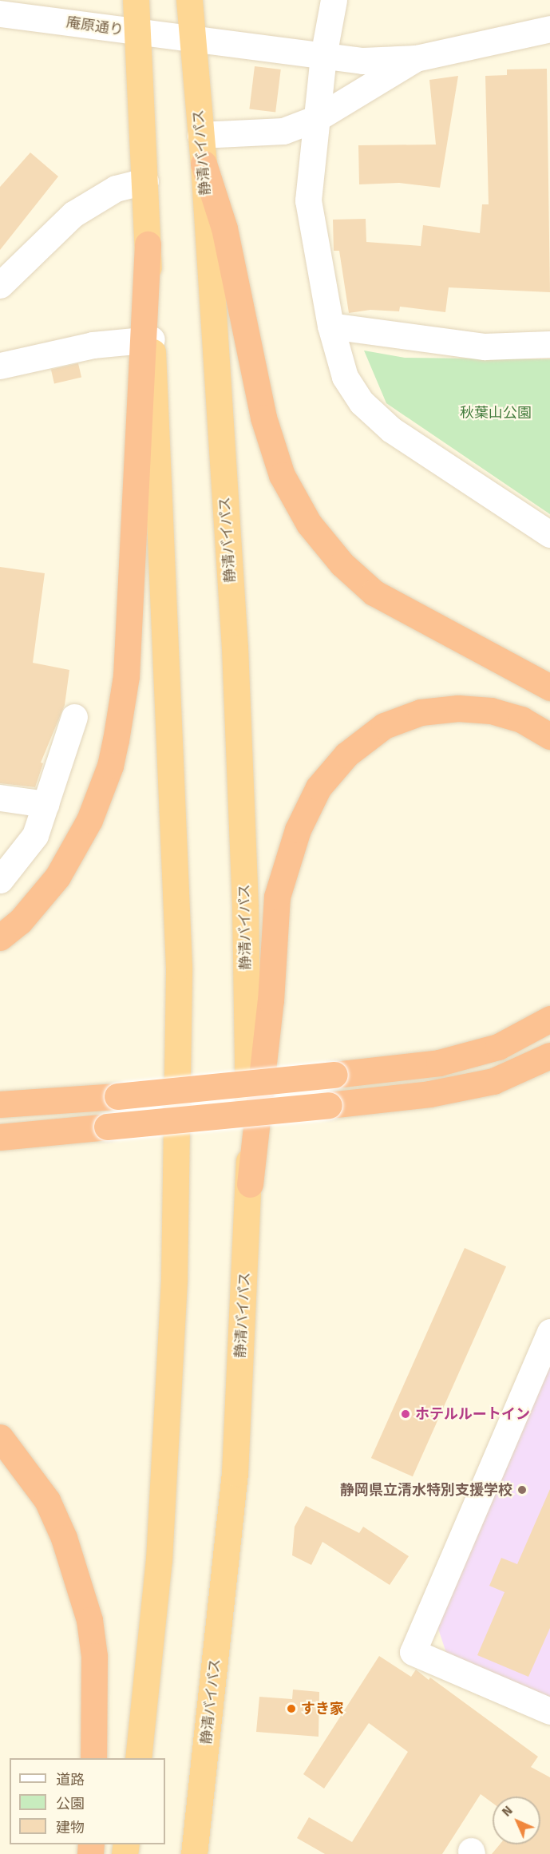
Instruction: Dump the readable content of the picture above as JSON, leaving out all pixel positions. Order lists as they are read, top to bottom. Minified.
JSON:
{"streets":{"highway":["静清バイパス"],"street":["庵原通り"]},"crossings":[["庵原通り","静清バイパス"]],"parks":["秋葉山公園"],"places":["ホテルルートイン","静岡県立清水特別支援学校","すき家"],"legend":["道路","公園","建物"],"north":"top left"}
